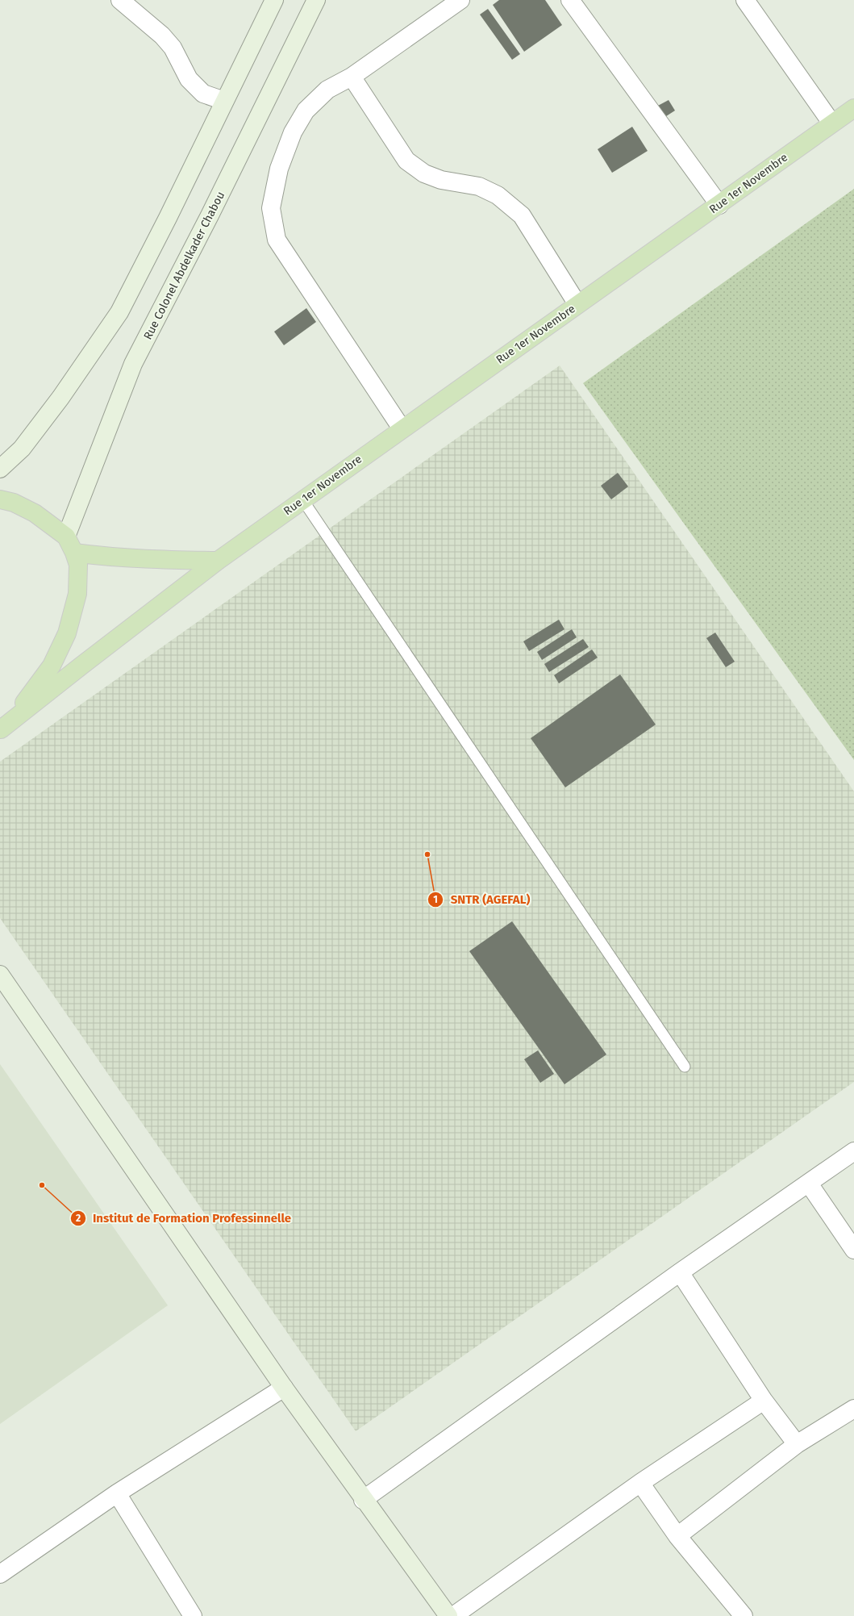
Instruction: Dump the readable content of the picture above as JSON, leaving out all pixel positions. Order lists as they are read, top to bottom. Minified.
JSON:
{"streets":{"main road":["Rue 1er Novembre","Rue Colonel Abdelkader Chabou"]},"places":["SNTR (AGEFAL)","Institut de Formation Professinnelle"]}
